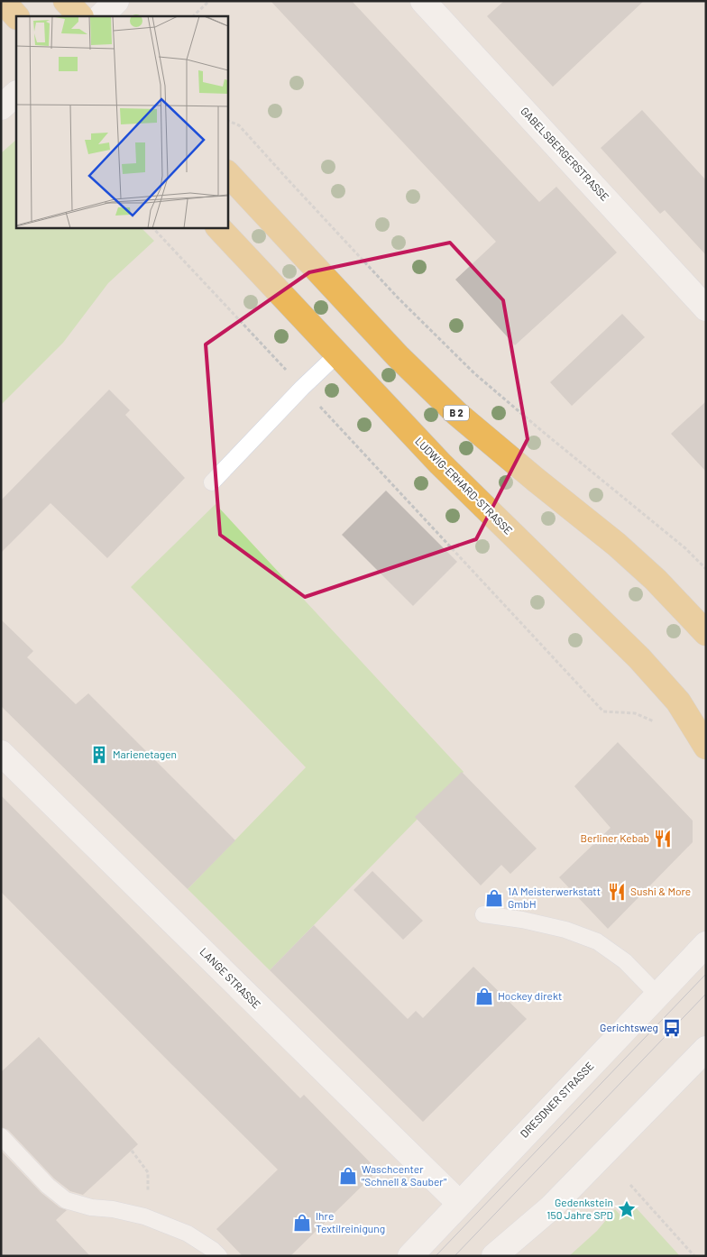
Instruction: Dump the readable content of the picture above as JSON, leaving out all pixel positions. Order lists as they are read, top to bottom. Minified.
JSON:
{"streets":{"main road":["B 2","LUDWIG-ERHARD-STRASSE"],"street":["GABELSBERGERSTRASSE","LANGE STRASSE","DRESDNER STRASSE"]},"crossings":[["LANGE STRASSE","DRESDNER STRASSE"]],"places":{"building":["Marienetagen"],"restaurant":["Berliner Kebab","Sushi & More"],"shop":["1A Meisterwerkstatt GmbH","Hockey direkt","Waschcenter \"Schnell & Sauber\"","Ihre Textilreinigung"],"bus stop":["Gerichtsweg"],"place":["Gedenkstein 150 Jahre SPD"]}}
